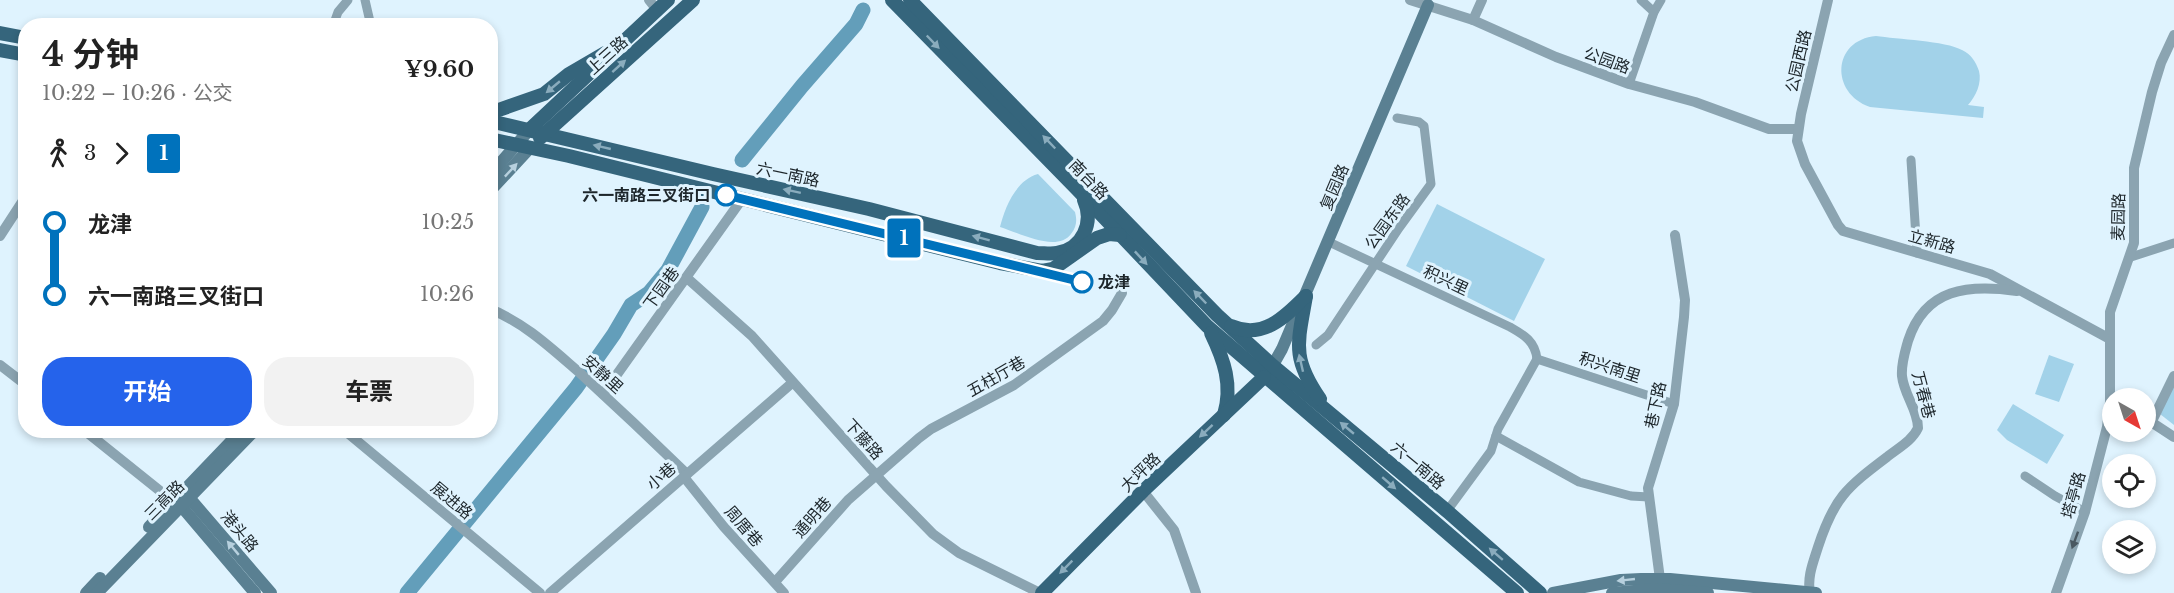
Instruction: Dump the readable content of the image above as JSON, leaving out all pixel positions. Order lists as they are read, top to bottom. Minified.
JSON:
{"streets":{"main road":["上三路","六一南路","南台路","复园路","大坪路","三高路","港头路"],"street":["公园路","公园西路","麦园路","公园东路","立新路","积兴里","下园巷","积兴南里","安静里","五柱厅巷","万春巷","巷下路","下藤路","小巷","塔亭路","展进路","通明巷","周厝巷"]},"crossings":[["上三路","六一南路"],["公园路","公园西路"],["公园路","复园路"],["公园路","立新路"],["公园西路","立新路"],["六一南路","南台路"],["六一南路","复园路"],["六一南路","下园巷"],["六一南路","大坪路"],["南台路","复园路"],["南台路","大坪路"],["复园路","积兴里"],["复园路","大坪路"],["麦园路","立新路"],["公园东路","积兴里"],["立新路","万春巷"],["积兴里","积兴南里"],["下园巷","安静里"],["下园巷","下藤路"],["积兴南里","巷下路"],["安静里","小巷"],["安静里","周厝巷"],["五柱厅巷","下藤路"],["五柱厅巷","通明巷"],["下藤路","大坪路"],["下藤路","小巷"],["下藤路","通明巷"],["小巷","周厝巷"],["三高路","港头路"],["通明巷","周厝巷"]],"one_way":["大坪路","塔亭路"],"places":["六一南路三叉街口","龙津"],"lines":["bus line 1"],"north":"bottom right","page":{"on_map":"1","heading":["4 分钟","10:22 – 10:26 · 公交","¥9.60"],"legs":["3","1"],"list":[{"name":"龙津","value":"10:25"},{"name":"六一南路三叉街口","value":"10:26"}],"buttons":["开始","车票"]}}
